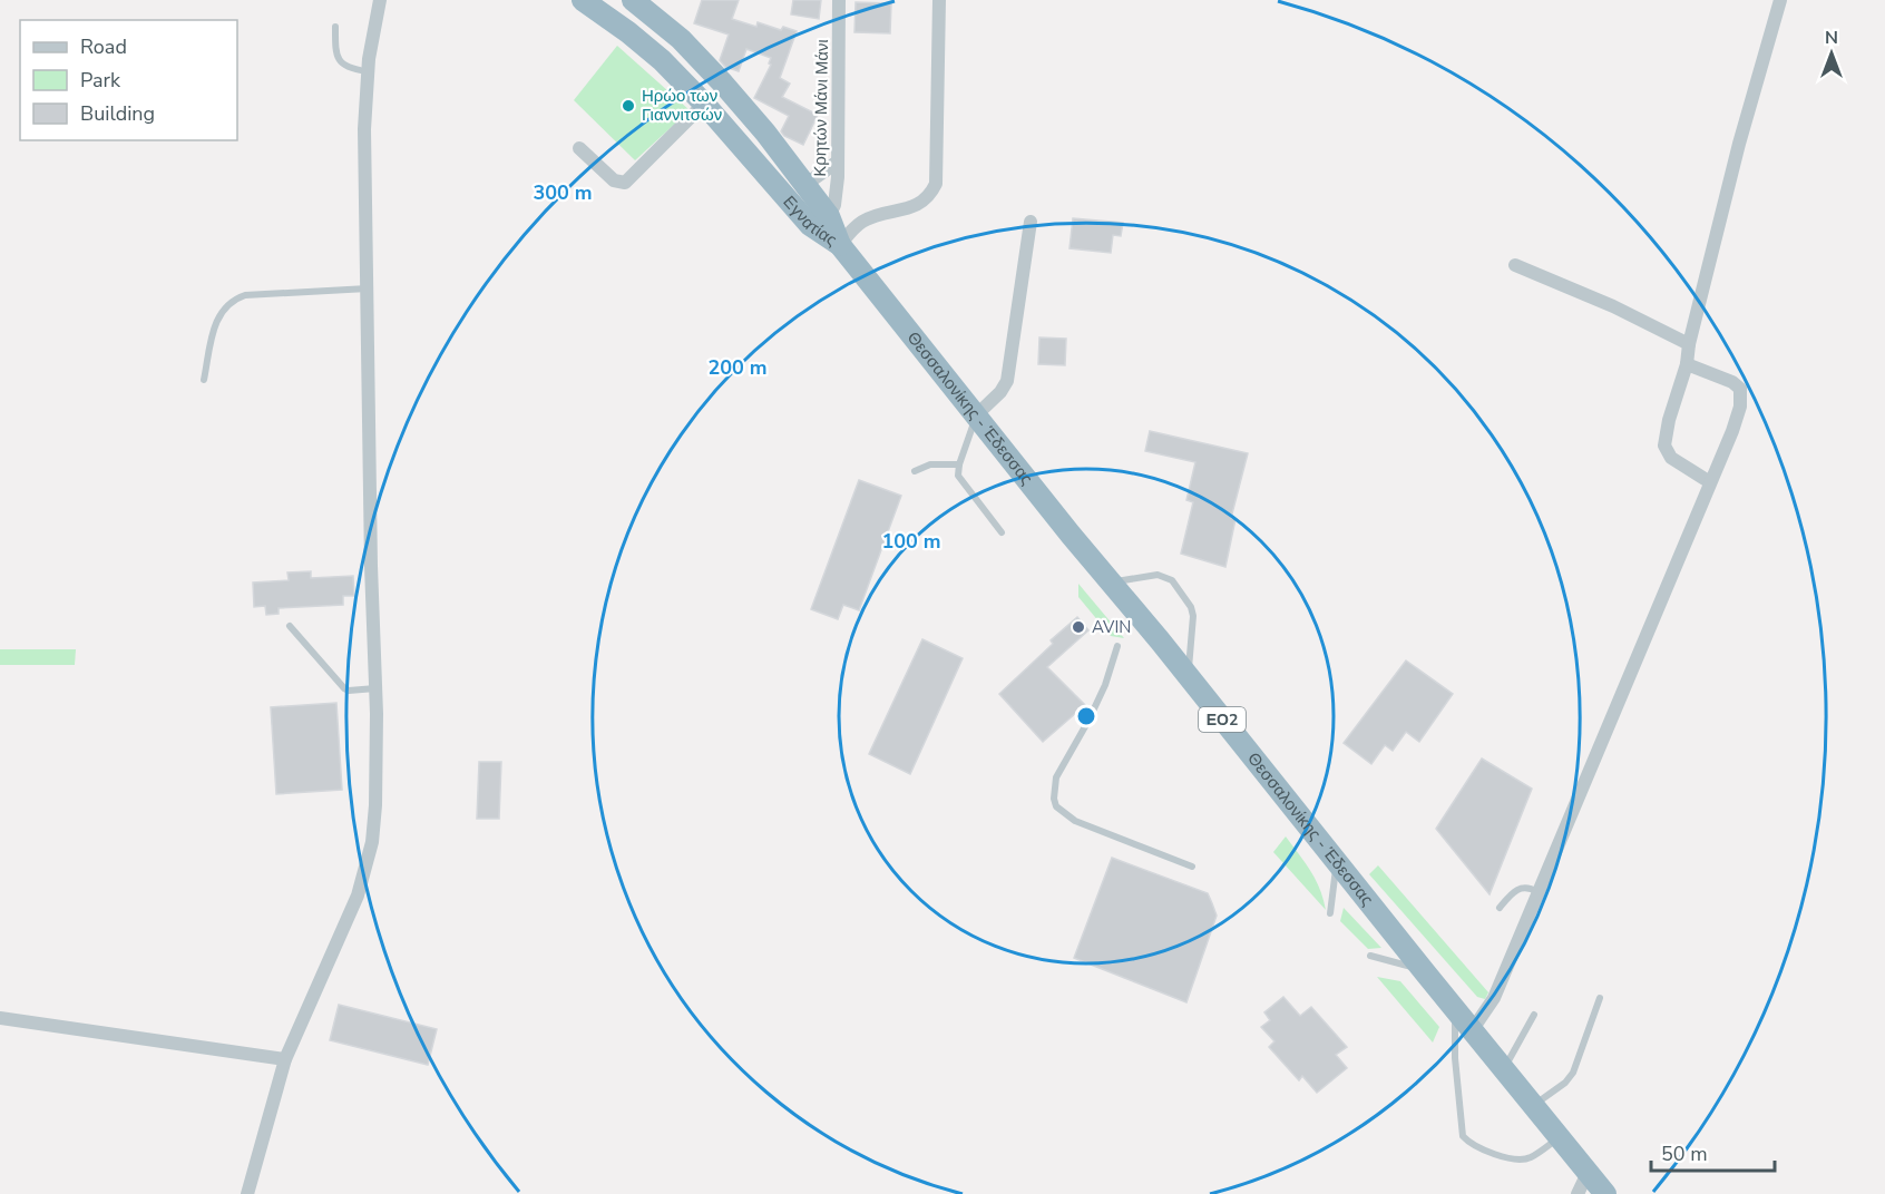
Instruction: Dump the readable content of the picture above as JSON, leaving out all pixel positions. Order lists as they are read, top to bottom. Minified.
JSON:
{"streets":{"highway":["Εγνατίας","Θεσσαλονίκης - Έδεσσας","ΕΟ2"],"street":["Κρητών Μάνι Μάνι"]},"crossings":[["Κρητών Μάνι Μάνι","Εγνατίας"],["Εγνατίας","Θεσσαλονίκης - Έδεσσας"]],"places":["Ηρώο των Γιαννιτσών","AVIN"],"legend":["Road","Park","Building"],"scale_bar":"50 m","north":"top","rings":["300 m","200 m","100 m"]}
